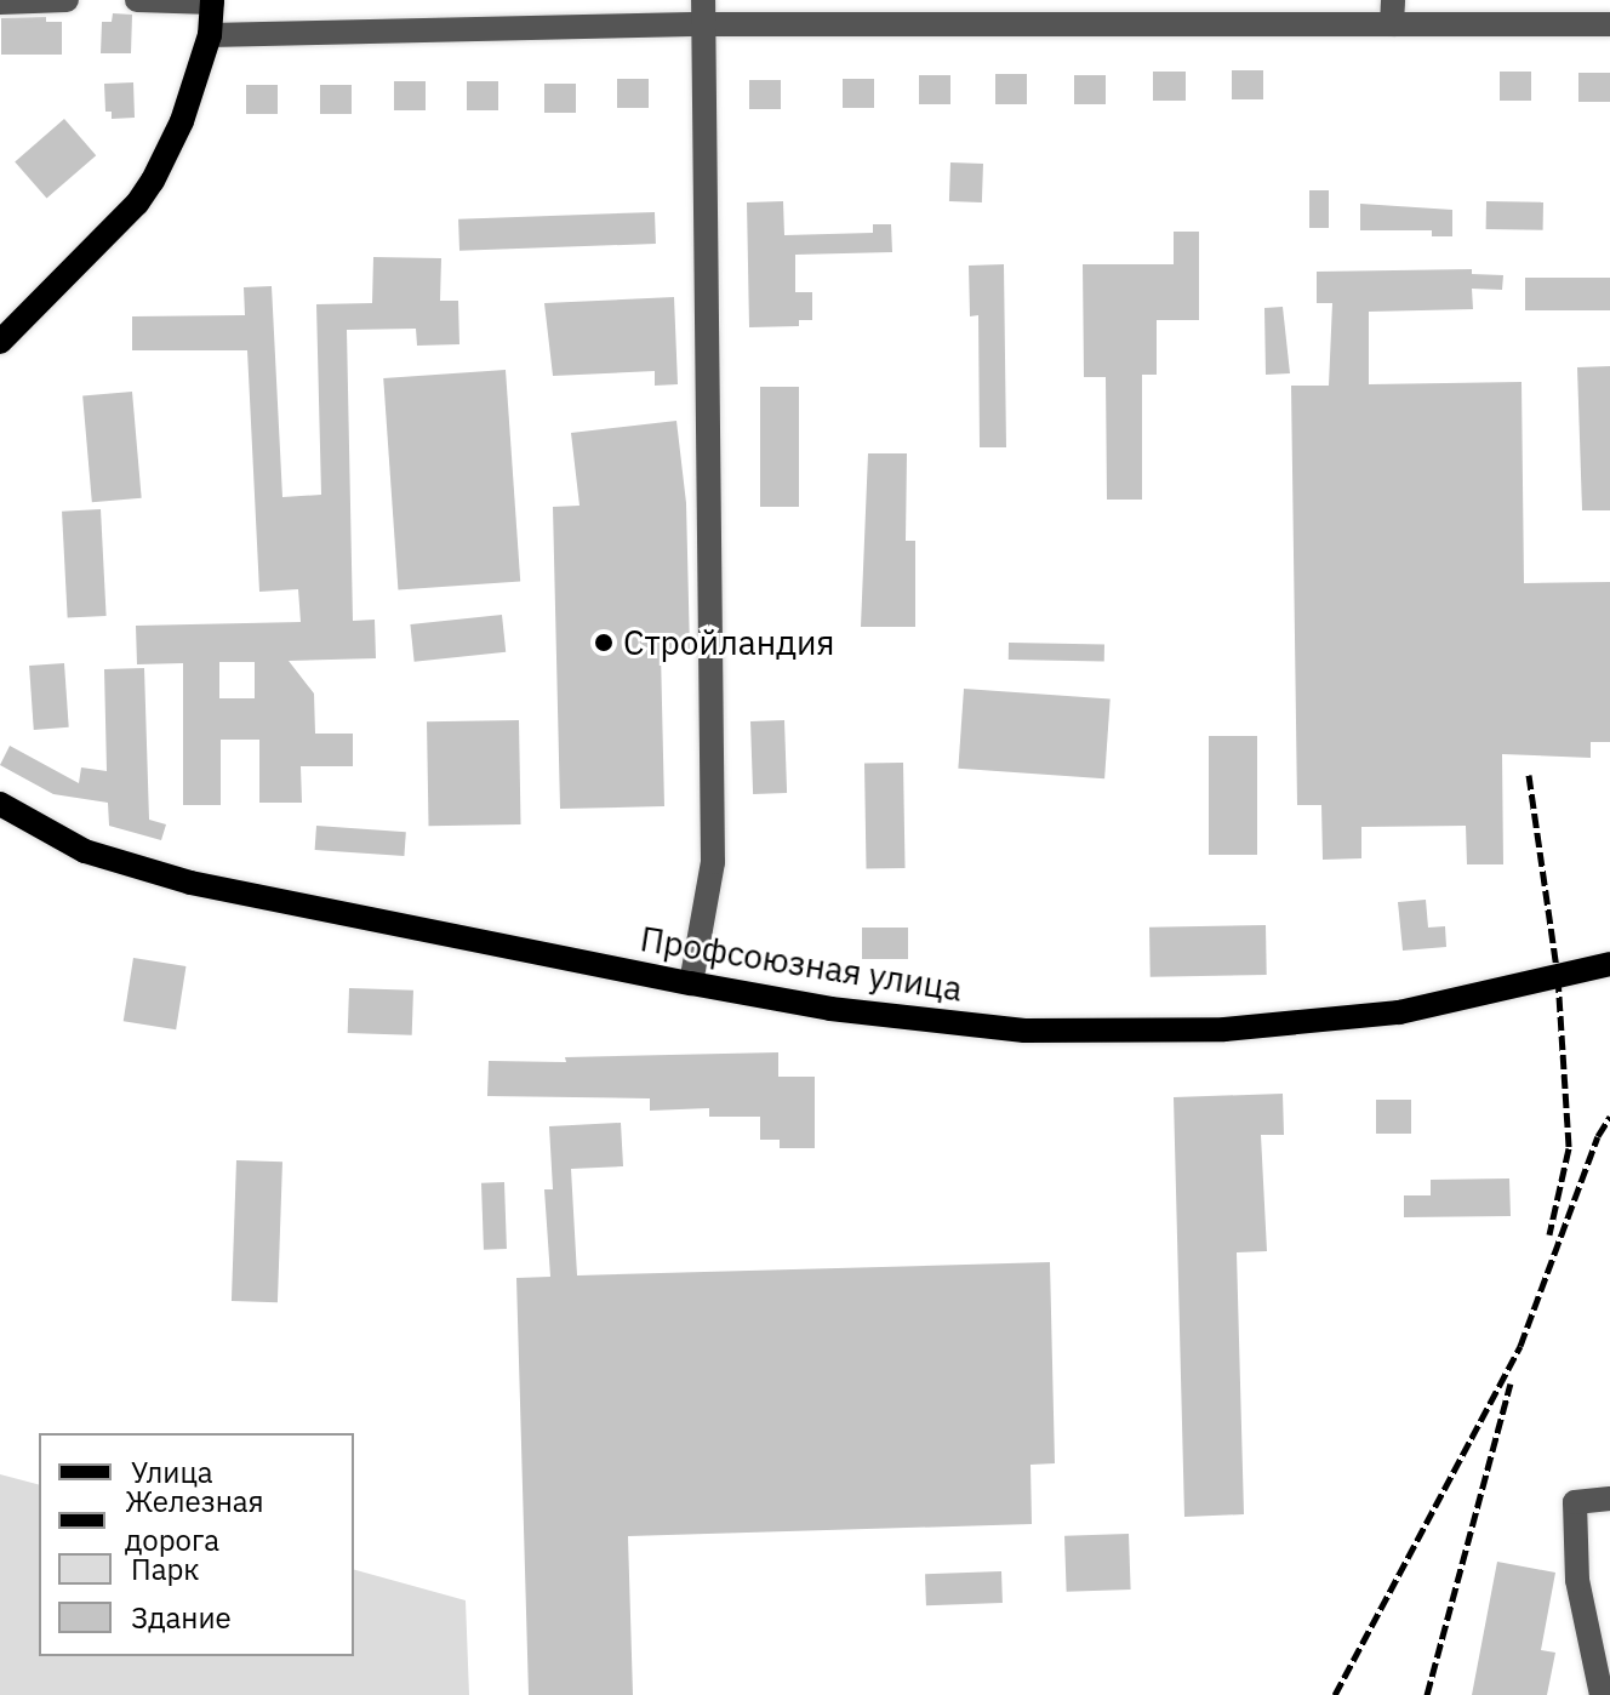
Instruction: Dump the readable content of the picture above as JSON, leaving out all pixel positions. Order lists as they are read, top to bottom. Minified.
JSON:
{"streets":{"main road":["Профсоюзная улица"]},"places":["Стройландия"],"legend":["Улица","Железная дорога","Парк","Здание"]}
